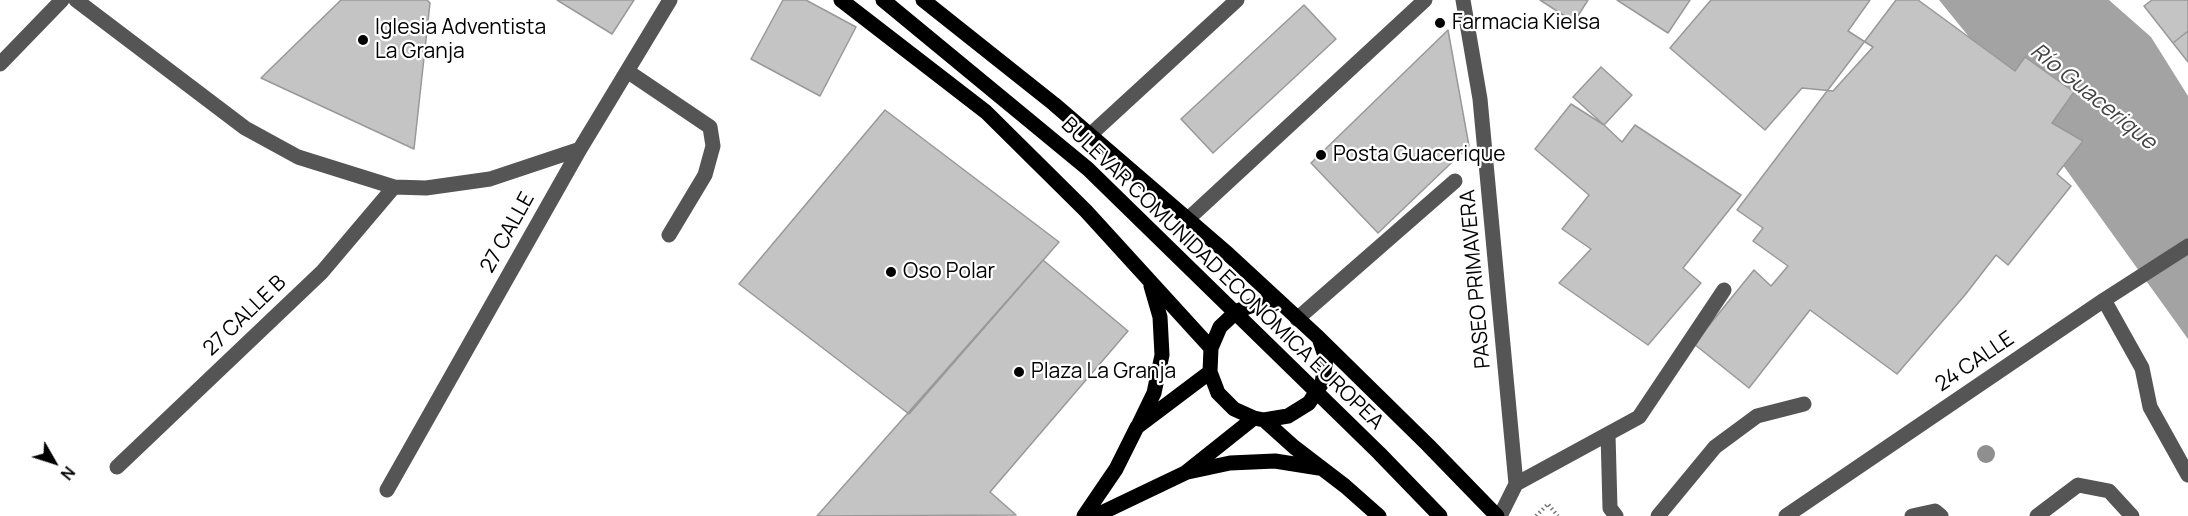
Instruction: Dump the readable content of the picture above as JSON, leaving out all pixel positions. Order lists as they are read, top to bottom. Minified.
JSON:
{"streets":{"main road":["BULEVAR COMUNIDAD ECONÓMICA EUROPEA"],"street":["27 CALLE","PASEO PRIMAVERA","27 CALLE B","24 CALLE"]},"water":["Río Guacerique"],"places":["Farmacia Kielsa","Iglesia Adventista La Granja","Posta Guacerique","Oso Polar","Plaza La Granja"],"north":"bottom right"}
